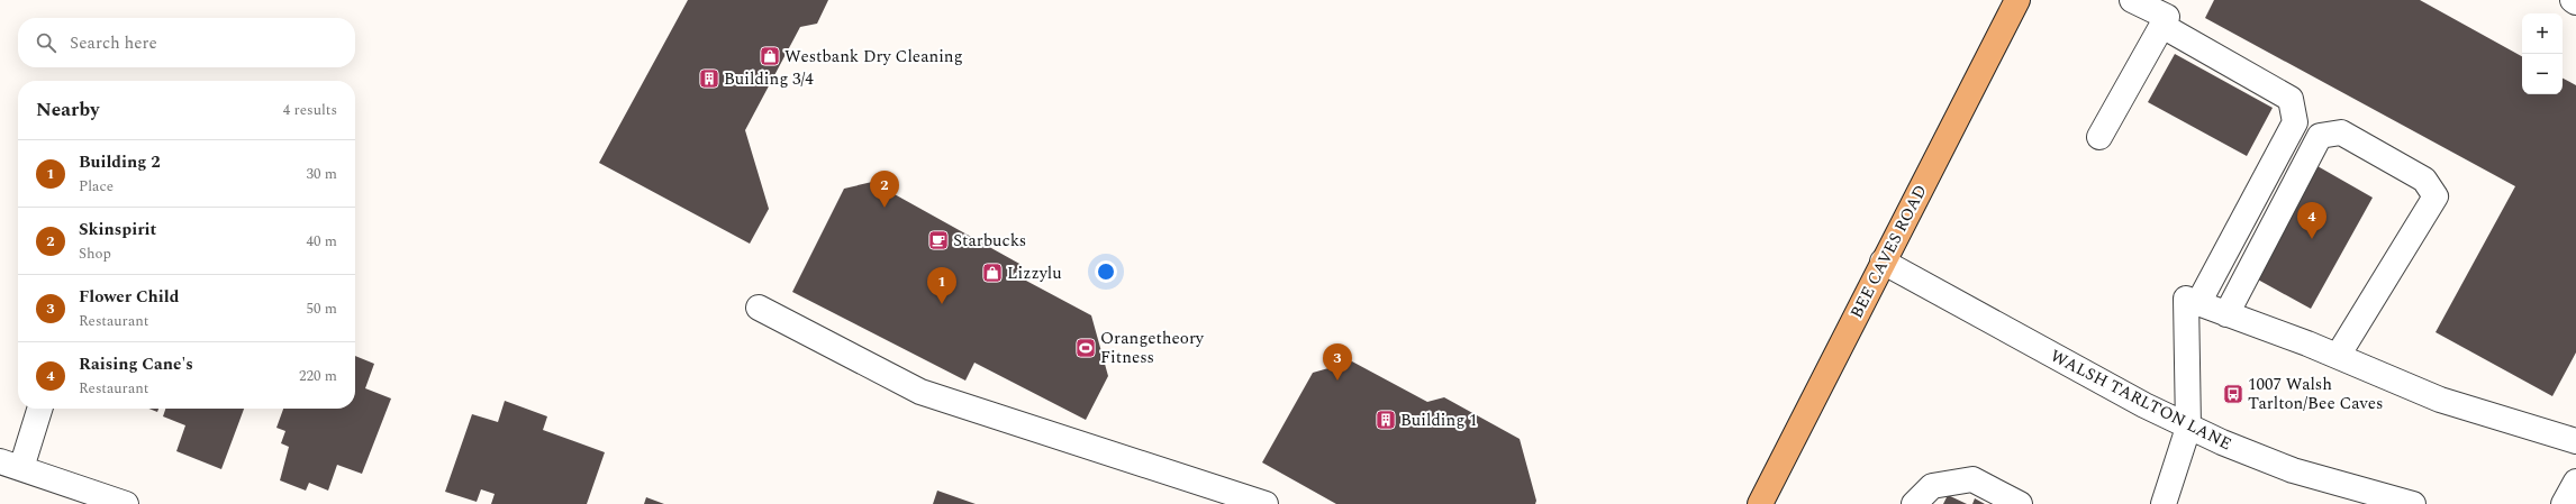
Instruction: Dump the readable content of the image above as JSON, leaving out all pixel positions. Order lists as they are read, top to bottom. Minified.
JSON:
{"streets":{"main road":["BEE CAVES ROAD"],"street":["WALSH TARLTON LANE"]},"crossings":[["BEE CAVES ROAD","WALSH TARLTON LANE"]],"places":{"shop":["Westbank Dry Cleaning","Lizzylu"],"building":["Building 3/4","Building 1"],"cafe":["Starbucks"],"sports":["Orangetheory Fitness"],"bus stop":["1007 Walsh Tarlton/Bee Caves"]},"page":{"map_buttons":["+","−"],"search":"Search here","heading":["Nearby","4 results"],"list":[{"mark":"1","name":"Building 2","note":"Place","value":"30 m"},{"mark":"2","name":"Skinspirit","note":"Shop","value":"40 m"},{"mark":"3","name":"Flower Child","note":"Restaurant","value":"50 m"},{"mark":"4","name":"Raising Cane's","note":"Restaurant","value":"220 m"}],"pins":["2","4","1","3"]}}
